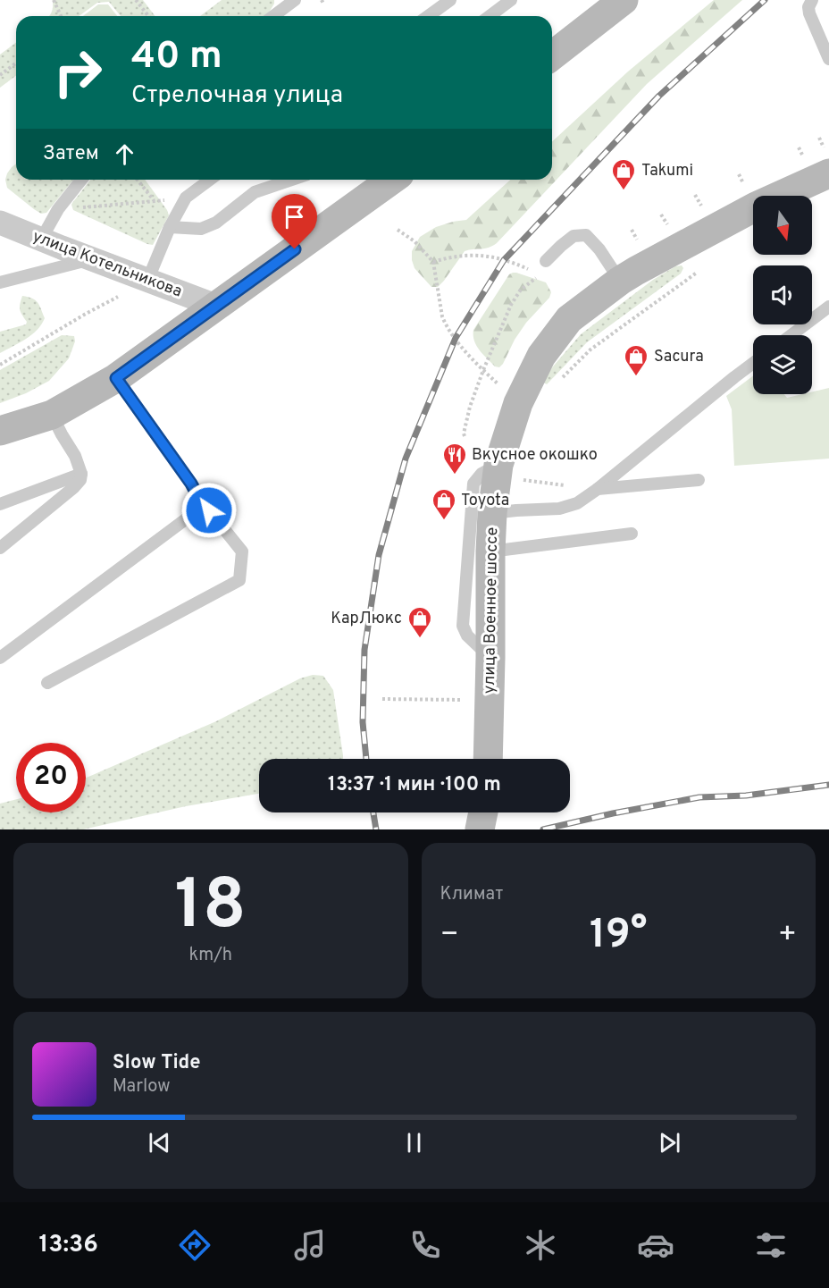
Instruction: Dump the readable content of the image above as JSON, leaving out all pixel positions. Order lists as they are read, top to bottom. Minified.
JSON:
{"streets":{"main road":["улица Военное шоссе"],"street":["улица Котельникова"]},"places":{"shop":["Takumi","Sacura","Toyota","КарЛюкс"],"restaurant":["Вкусное окошко"]},"north":"bottom","page":{"turn":["40 m","Стрелочная улица"],"then":"Затем","limit":"20","trip":"13:37 · 1 мин · 100 m","tile":[["18","km/h"],"Климат"],"heat":["−","19°","+"],"song":["Slow Tide","Marlow"],"tabs":"13:36"}}
